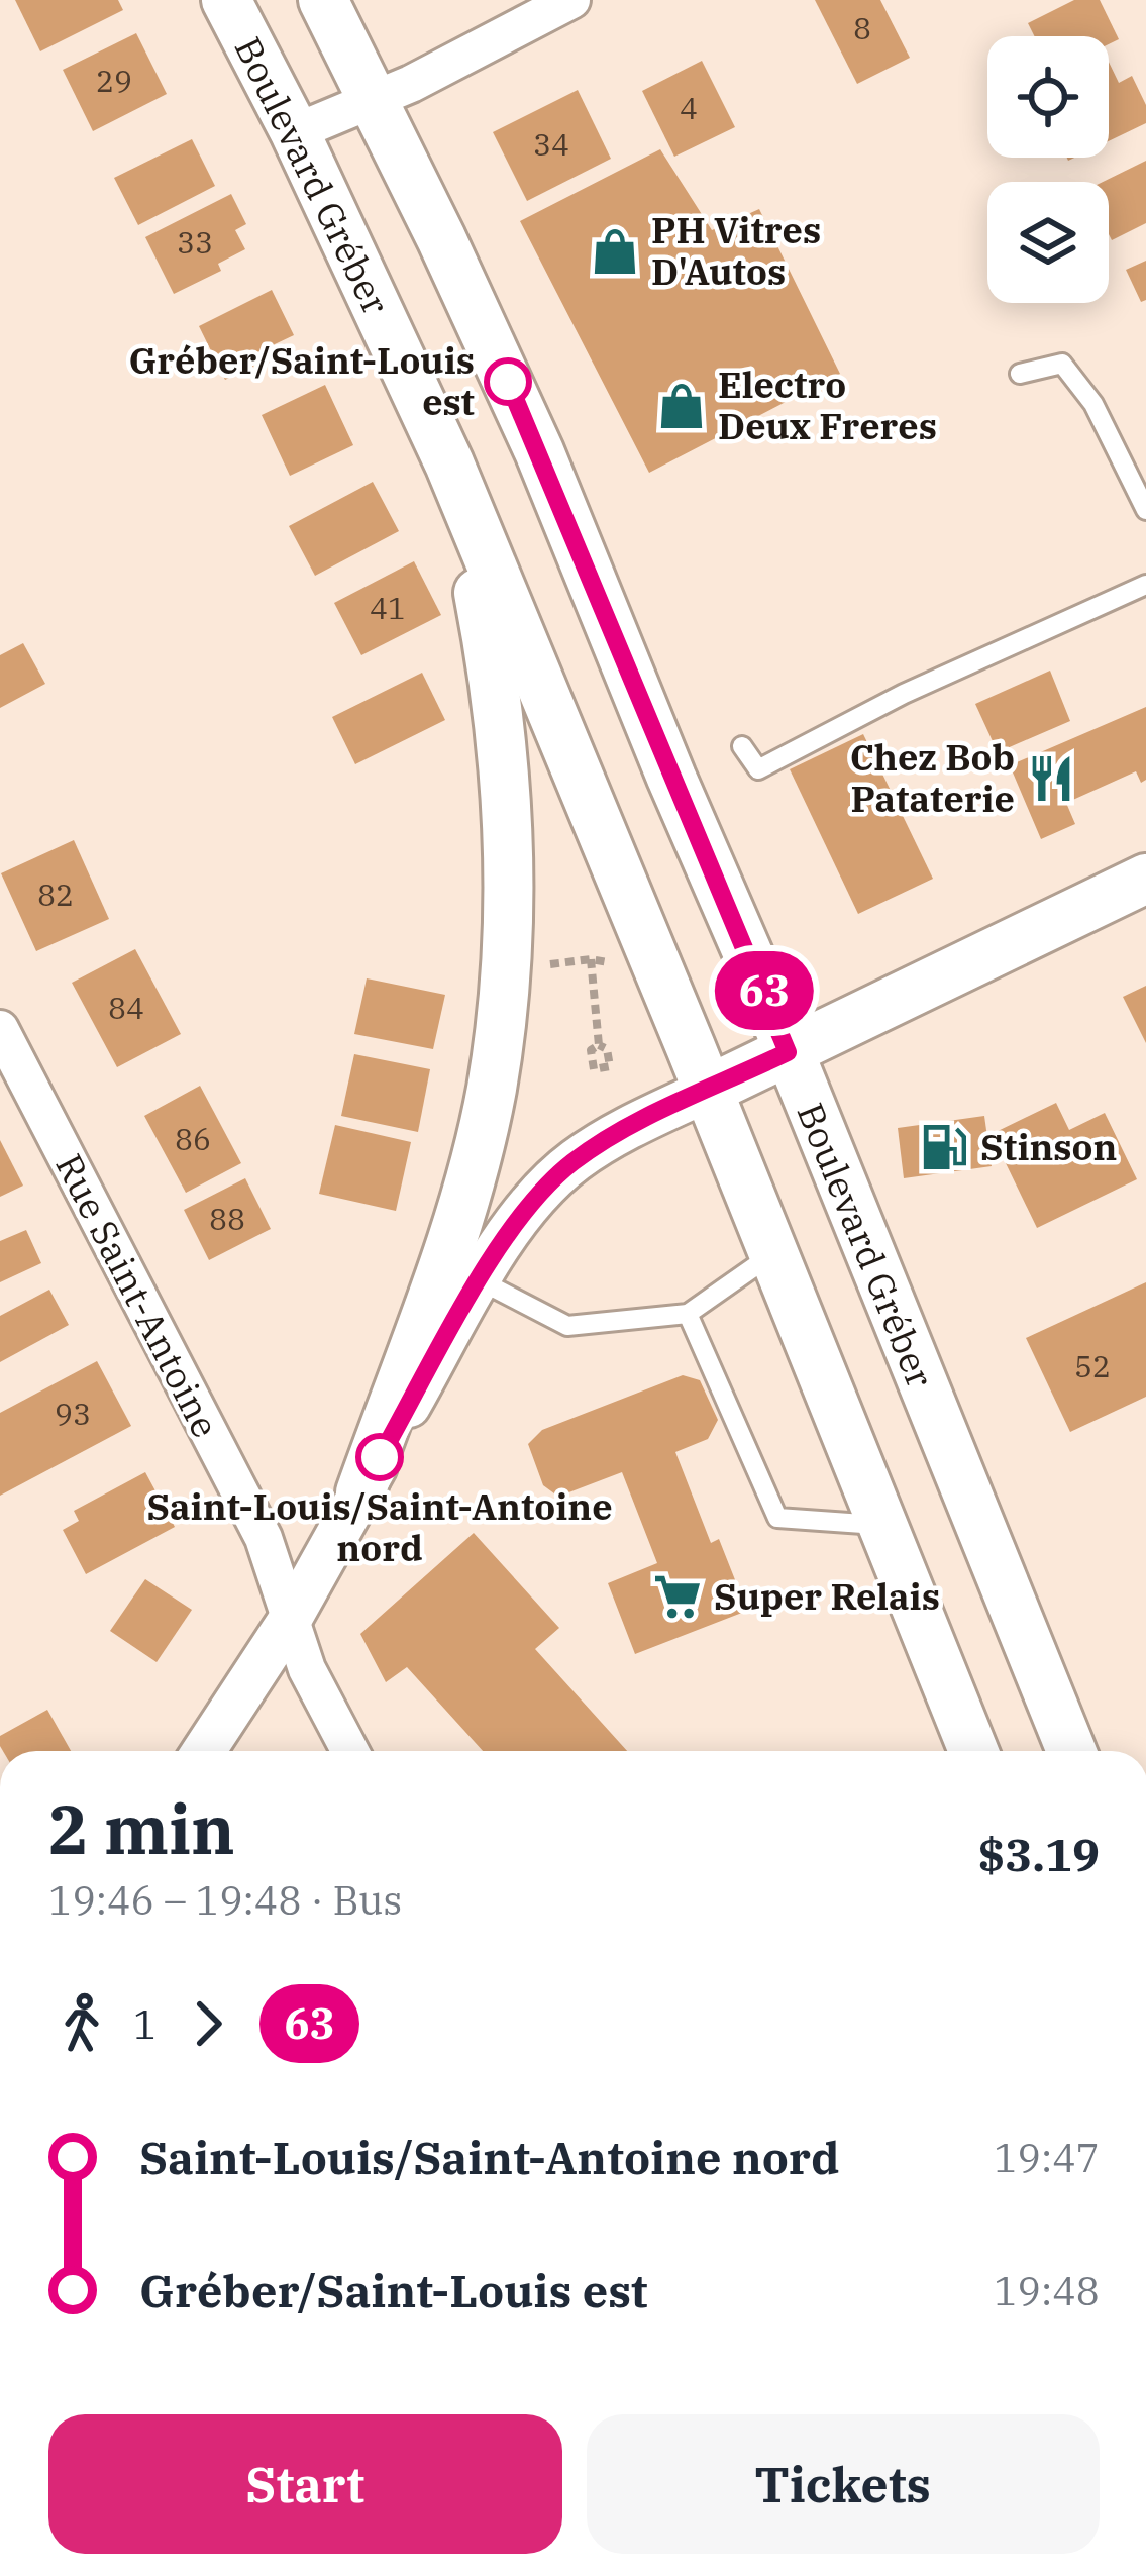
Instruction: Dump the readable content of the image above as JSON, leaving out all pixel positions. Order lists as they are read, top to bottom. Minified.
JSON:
{"streets":{"main road":["Boulevard Gréber"],"street":["Rue Saint-Antoine"]},"places":{"shop":["PH Vitres D'Autos","Electro Deux Freres"],"other":["Gréber/Saint-Louis est","Saint-Louis/Saint-Antoine nord"],"restaurant":["Chez Bob Pataterie"],"fuel station":["Stinson"],"supermarket":["Super Relais"]},"lines":["bus line 63"],"house_numbers":["8","29","4","34","33","41","82","84","86","88","52","93"],"page":{"on_map":"63","heading":["2 min","19:46 – 19:48 · Bus","$3.19"],"legs":["1","63"],"list":[{"name":"Saint-Louis/Saint-Antoine nord","value":"19:47"},{"name":"Gréber/Saint-Louis est","value":"19:48"}],"buttons":["Start","Tickets"]}}
